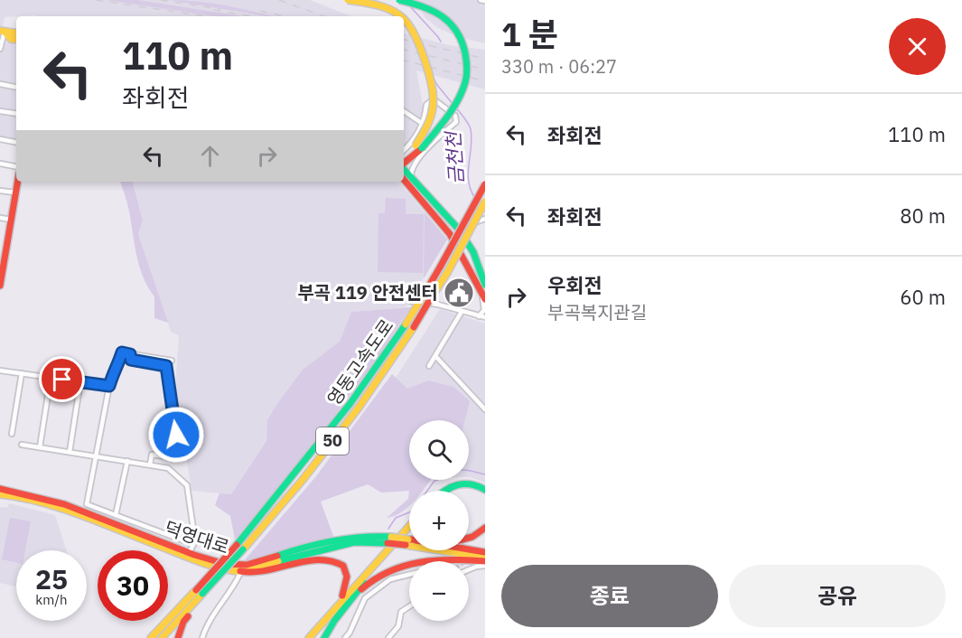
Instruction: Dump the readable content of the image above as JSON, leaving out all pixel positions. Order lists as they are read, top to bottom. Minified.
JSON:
{"streets":{"main road":["영동고속도로","50","덕영대로"]},"water":["금천천"],"places":{"public building":["부곡 119 안전센터"]},"page":{"heading":["1 분","330 m · 06:27"],"turn":["110 m","좌회전"],"list":[{"name":"좌회전","value":"110 m"},{"name":"좌회전","value":"80 m"},{"name":"우회전","note":"부곡복지관길","value":"60 m"}],"map_buttons":["+","−"],"speed":"25 km/h","limit":"30","buttons":["종료","공유"]}}
